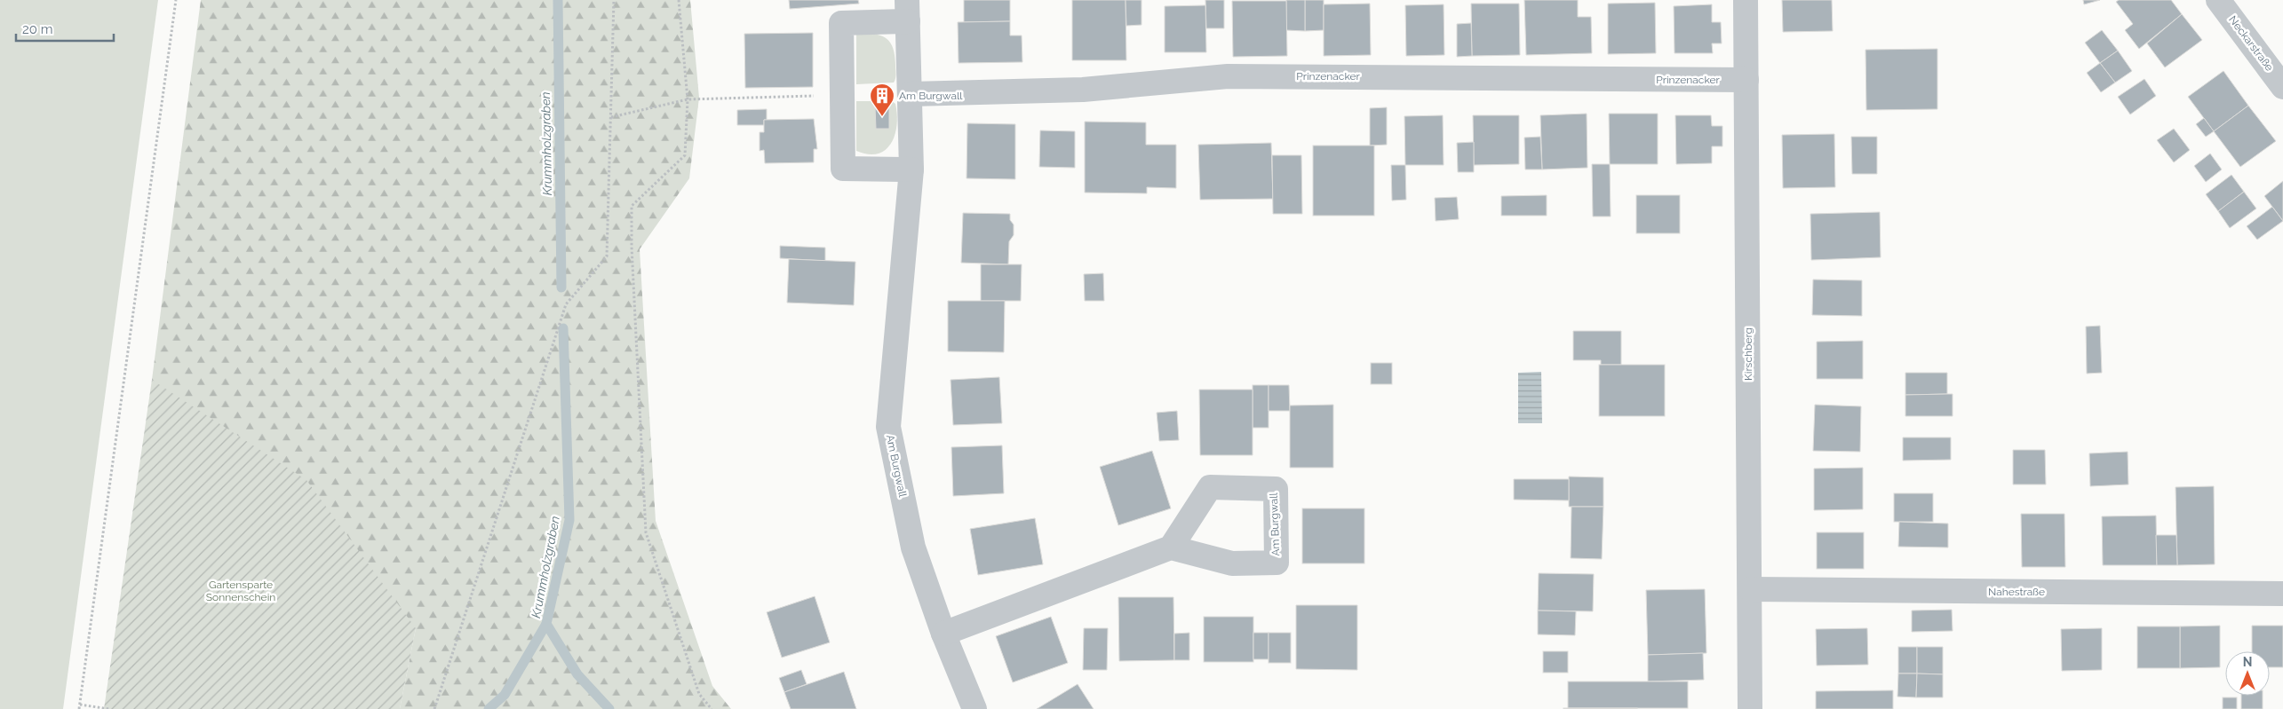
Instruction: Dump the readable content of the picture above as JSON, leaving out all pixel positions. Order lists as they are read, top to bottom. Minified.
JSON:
{"streets":{"street":["Neckarstraße","Prinzenacker","Kirschberg","Am Burgwall","Nahestraße"]},"crossings":[["Prinzenacker","Kirschberg"],["Prinzenacker","Am Burgwall"],["Kirschberg","Nahestraße"]],"water":["Krummholzgraben"],"parks":["Gartensparte Sonnenschein"],"places":{"building":["Am Burgwall"]},"scale_bar":"20 m","north":"top"}
